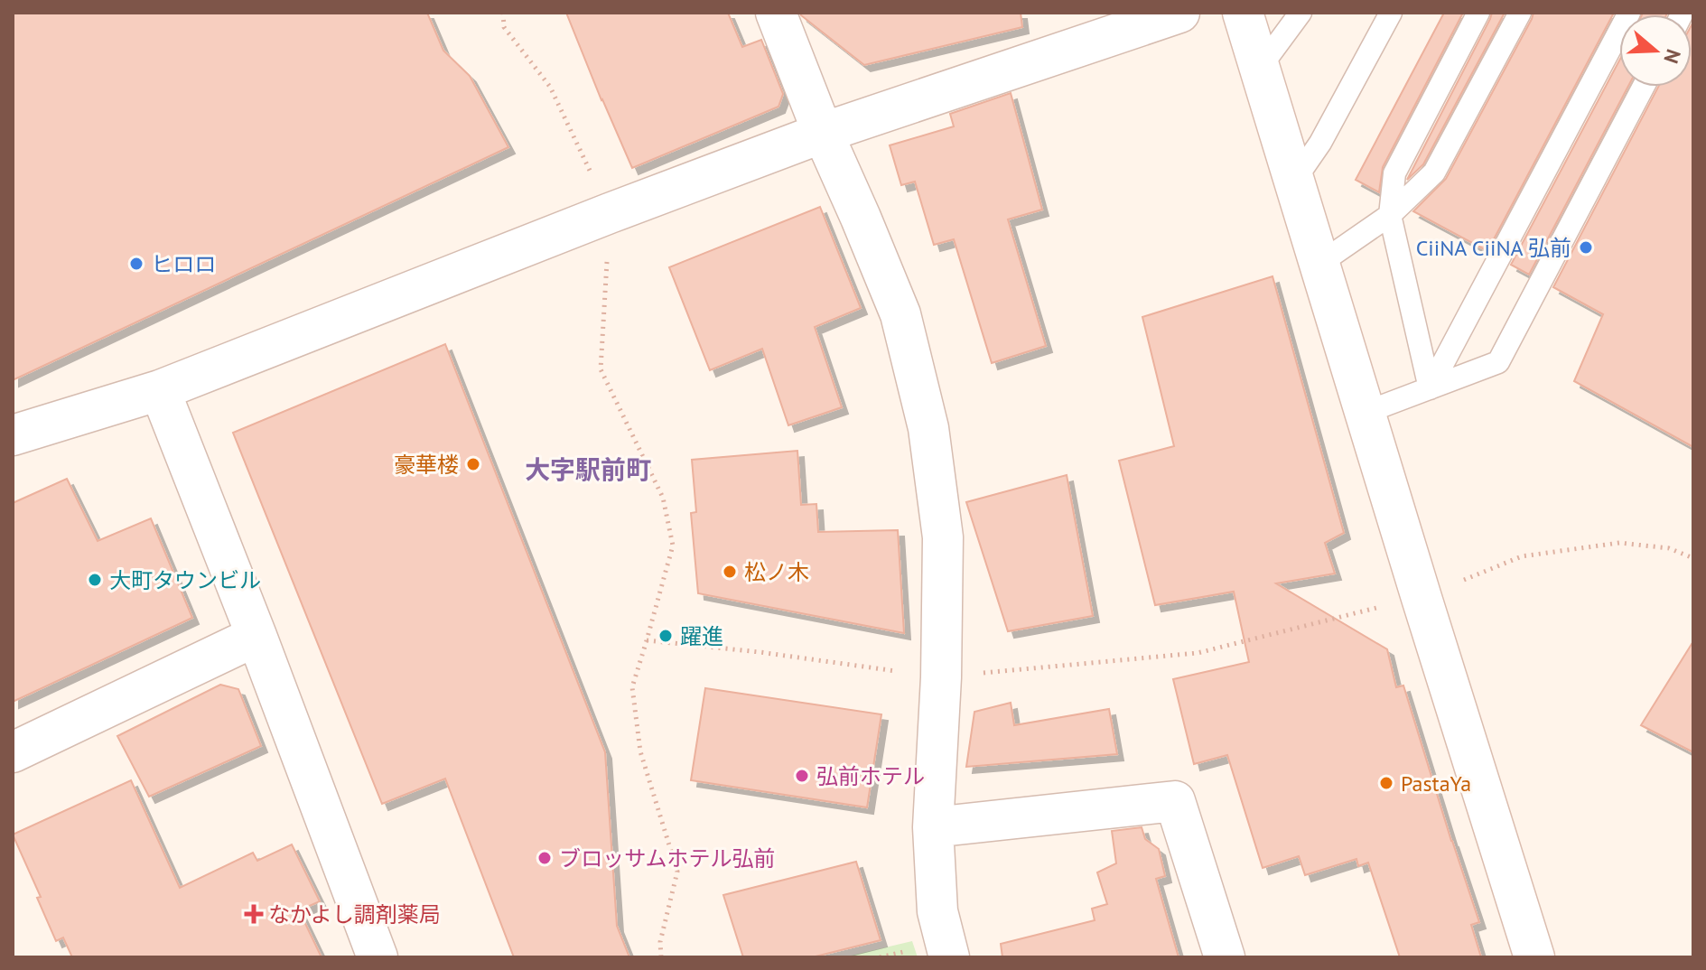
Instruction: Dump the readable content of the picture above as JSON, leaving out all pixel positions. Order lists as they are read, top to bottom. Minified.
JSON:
{"districts":["大字駅前町"],"places":{"other":["CiiNA CiiNA 弘前","ヒロロ","豪華楼","松ノ木","大町タウンビル","躍進","弘前ホテル","PastaYa","ブロッサムホテル弘前"],"health":["なかよし調剤薬局"]},"north":"right"}
